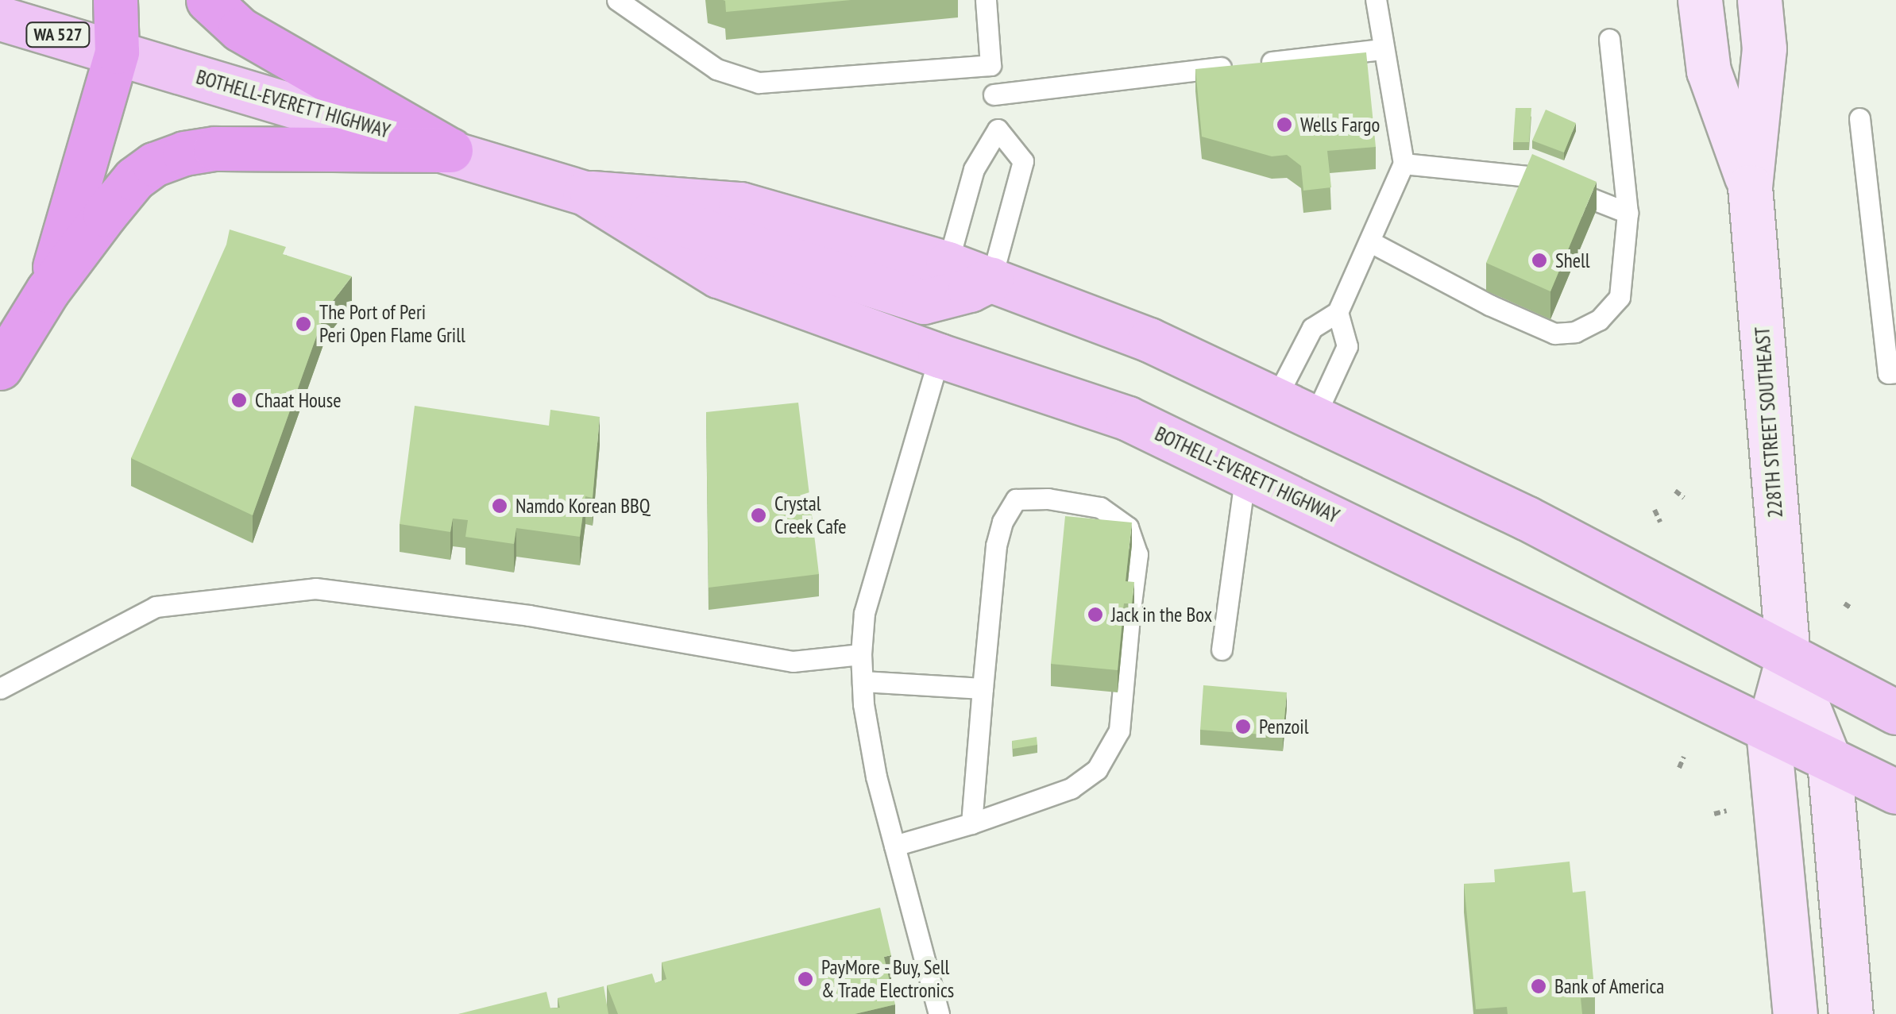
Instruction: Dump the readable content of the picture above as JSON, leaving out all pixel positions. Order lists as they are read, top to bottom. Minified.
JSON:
{"streets":{"main road":["WA 527","BOTHELL-EVERETT HIGHWAY","228TH STREET SOUTHEAST"]},"crossings":[["BOTHELL-EVERETT HIGHWAY","228TH STREET SOUTHEAST"]],"places":["Wells Fargo","Shell","The Port of Peri Peri Open Flame Grill","Chaat House","Namdo Korean BBQ","Crystal Creek Cafe","Jack in the Box","Penzoil","PayMore - Buy, Sell & Trade Electronics","Bank of America"]}
